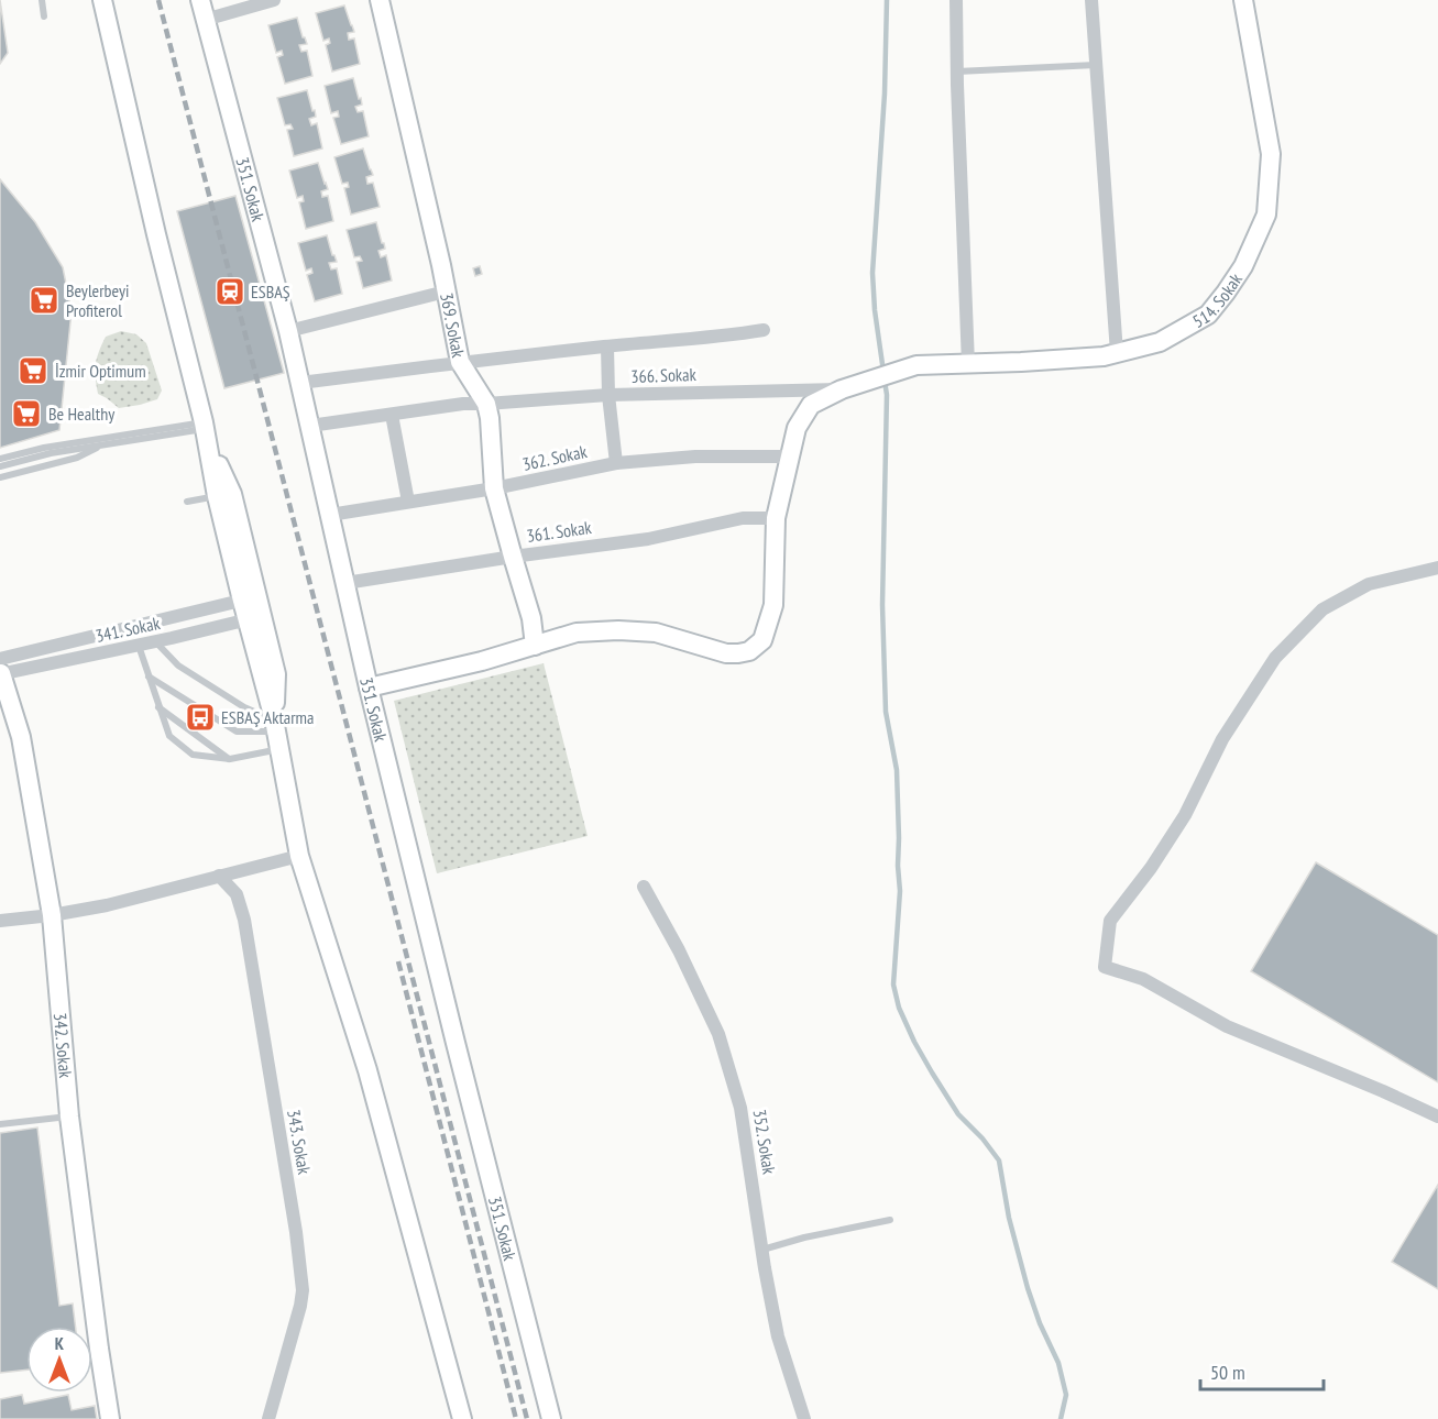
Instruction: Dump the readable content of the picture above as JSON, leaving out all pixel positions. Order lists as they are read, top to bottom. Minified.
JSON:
{"streets":{"street":["351. Sokak","514. Sokak","369. Sokak","366. Sokak","362. Sokak","361. Sokak","341. Sokak","342. Sokak","343. Sokak","352. Sokak"]},"crossings":[["351. Sokak","514. Sokak"],["351. Sokak","366. Sokak"],["351. Sokak","362. Sokak"],["351. Sokak","361. Sokak"],["514. Sokak","369. Sokak"],["514. Sokak","366. Sokak"],["514. Sokak","362. Sokak"],["514. Sokak","361. Sokak"],["369. Sokak","366. Sokak"],["369. Sokak","362. Sokak"],["369. Sokak","361. Sokak"],["341. Sokak","342. Sokak"]],"places":{"station":["ESBAŞ"],"supermarket":["Beylerbeyi Profiterol","İzmir Optimum","Be Healthy"],"bus stop":["ESBAŞ Aktarma"]},"scale_bar":"50 m","north":"top"}
